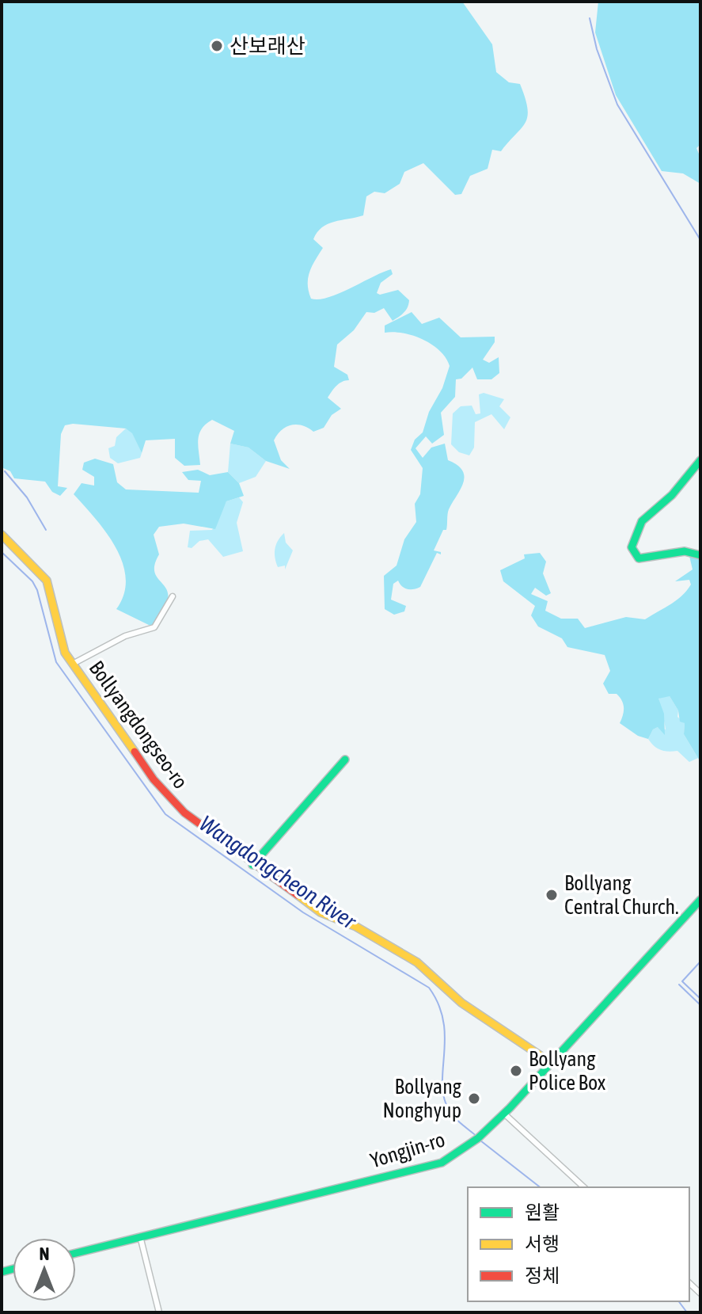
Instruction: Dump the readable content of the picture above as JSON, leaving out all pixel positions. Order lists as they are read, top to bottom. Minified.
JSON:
{"streets":{"street":["Bollyangdongseo-ro","Yongjin-ro"]},"crossings":[["Bollyangdongseo-ro","Yongjin-ro"]],"water":["Wangdongcheon River"],"places":["산보래산","Bollyang Central Church.","Bollyang Police Box","Bollyang Nonghyup"],"legend":["원활","서행","정체"],"north":"top"}
